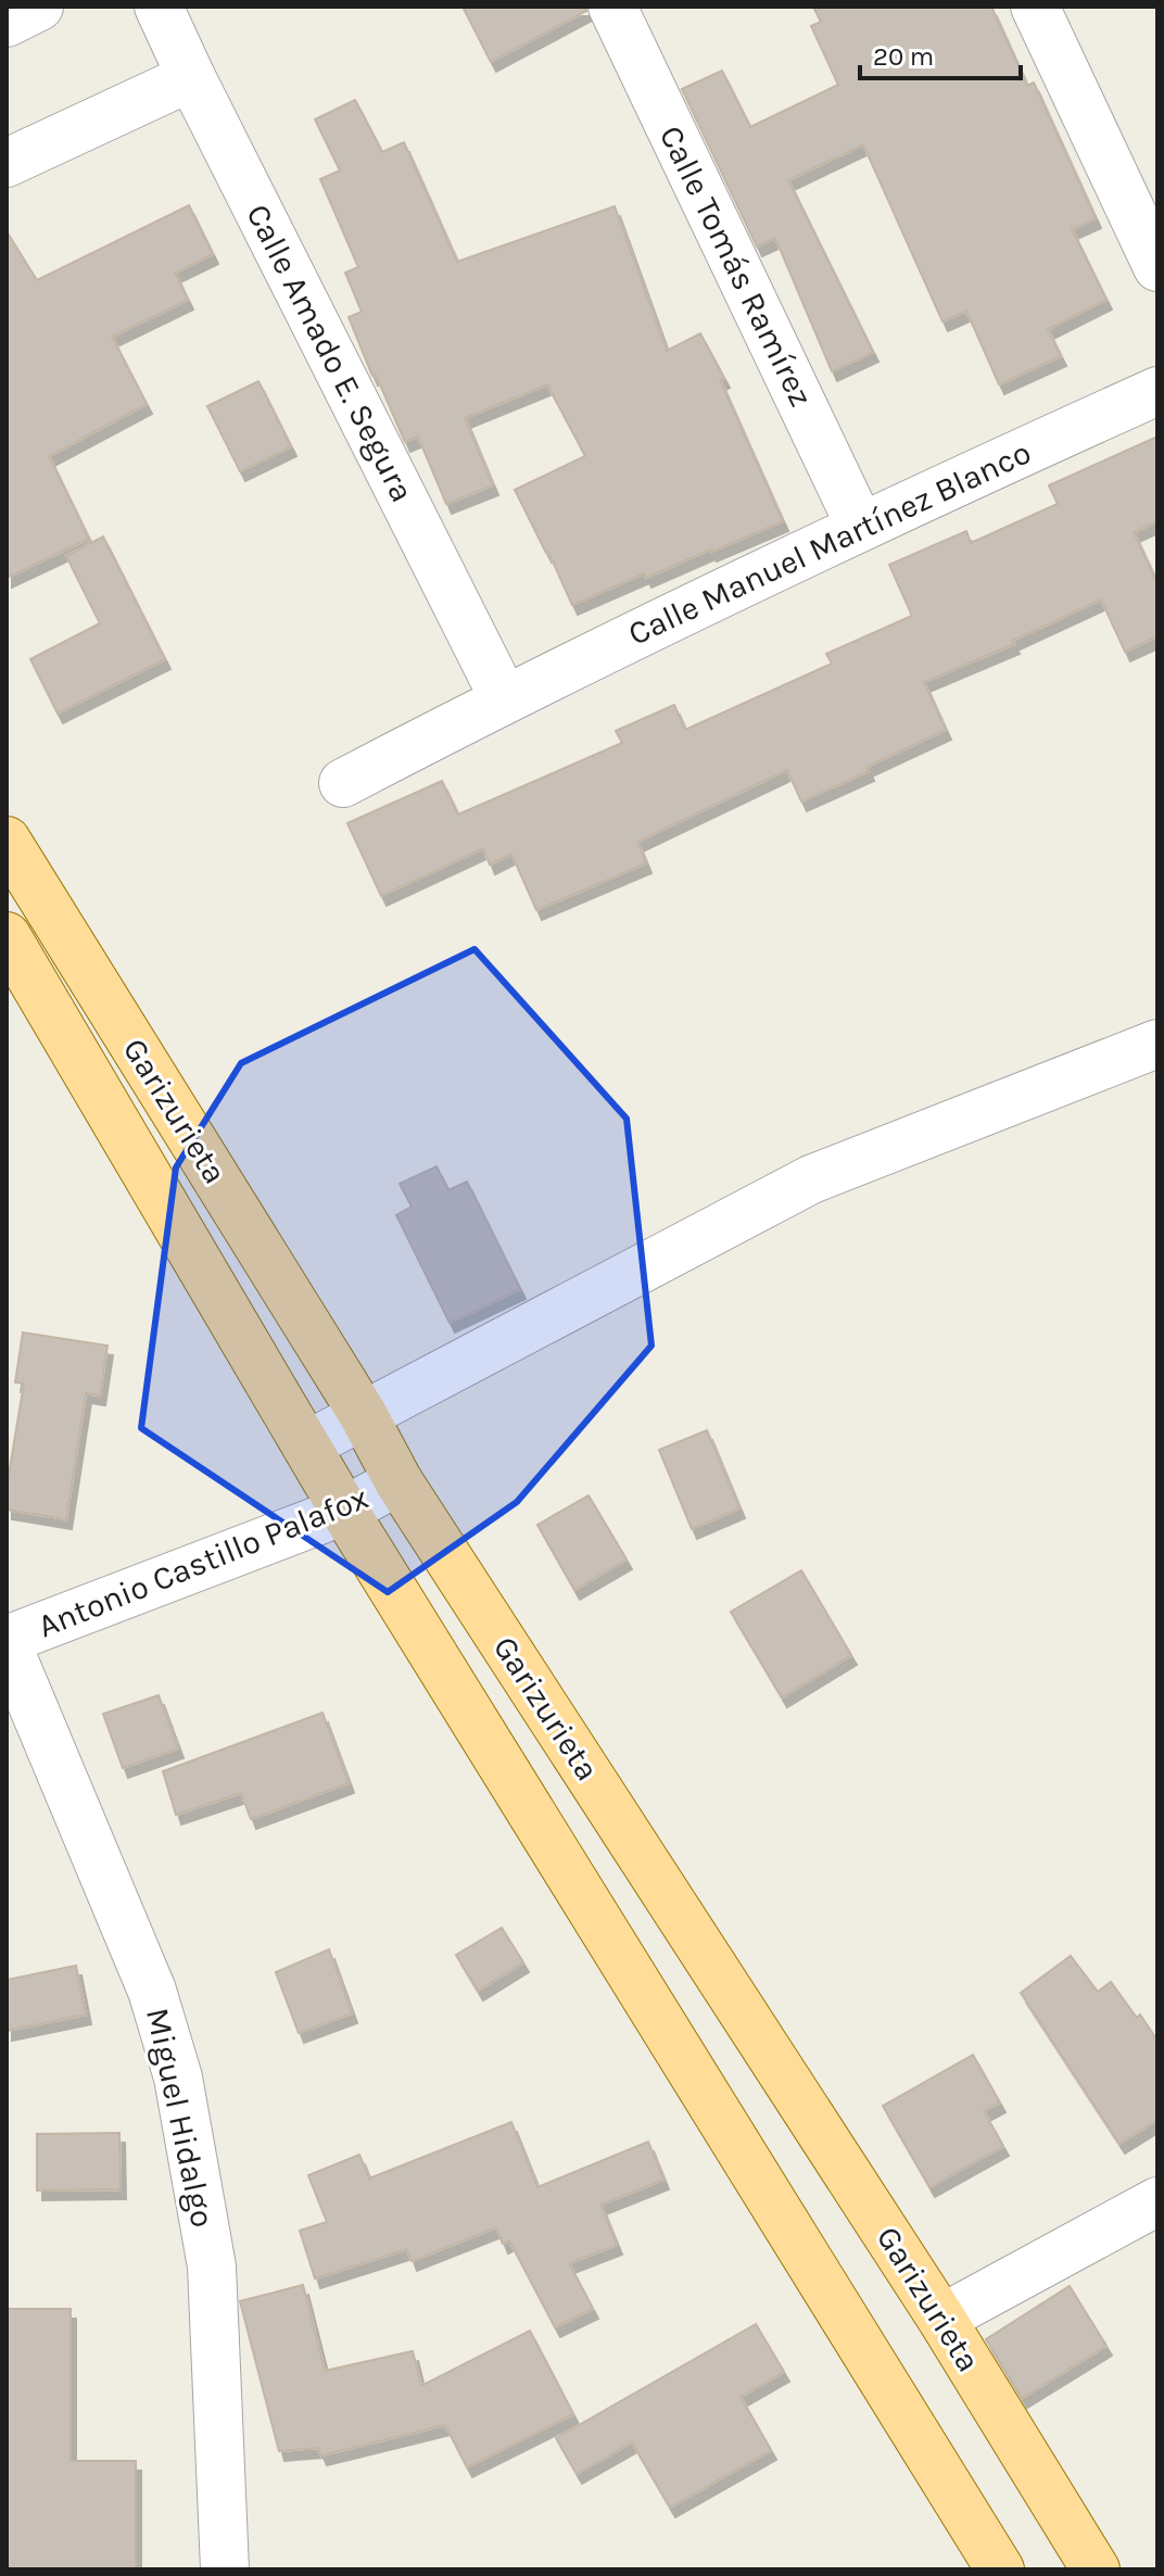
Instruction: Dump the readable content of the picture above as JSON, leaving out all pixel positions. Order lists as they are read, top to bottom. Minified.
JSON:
{"streets":{"main road":["Garizurieta"],"street":["Calle Tomás Ramírez","Calle Amado E. Segura","Calle Manuel Martínez Blanco","Antonio Castillo Palafox","Miguel Hidalgo"]},"crossings":[["Calle Tomás Ramírez","Calle Manuel Martínez Blanco"],["Calle Amado E. Segura","Calle Manuel Martínez Blanco"],["Garizurieta","Antonio Castillo Palafox"],["Antonio Castillo Palafox","Miguel Hidalgo"]],"scale_bar":"20 m"}
